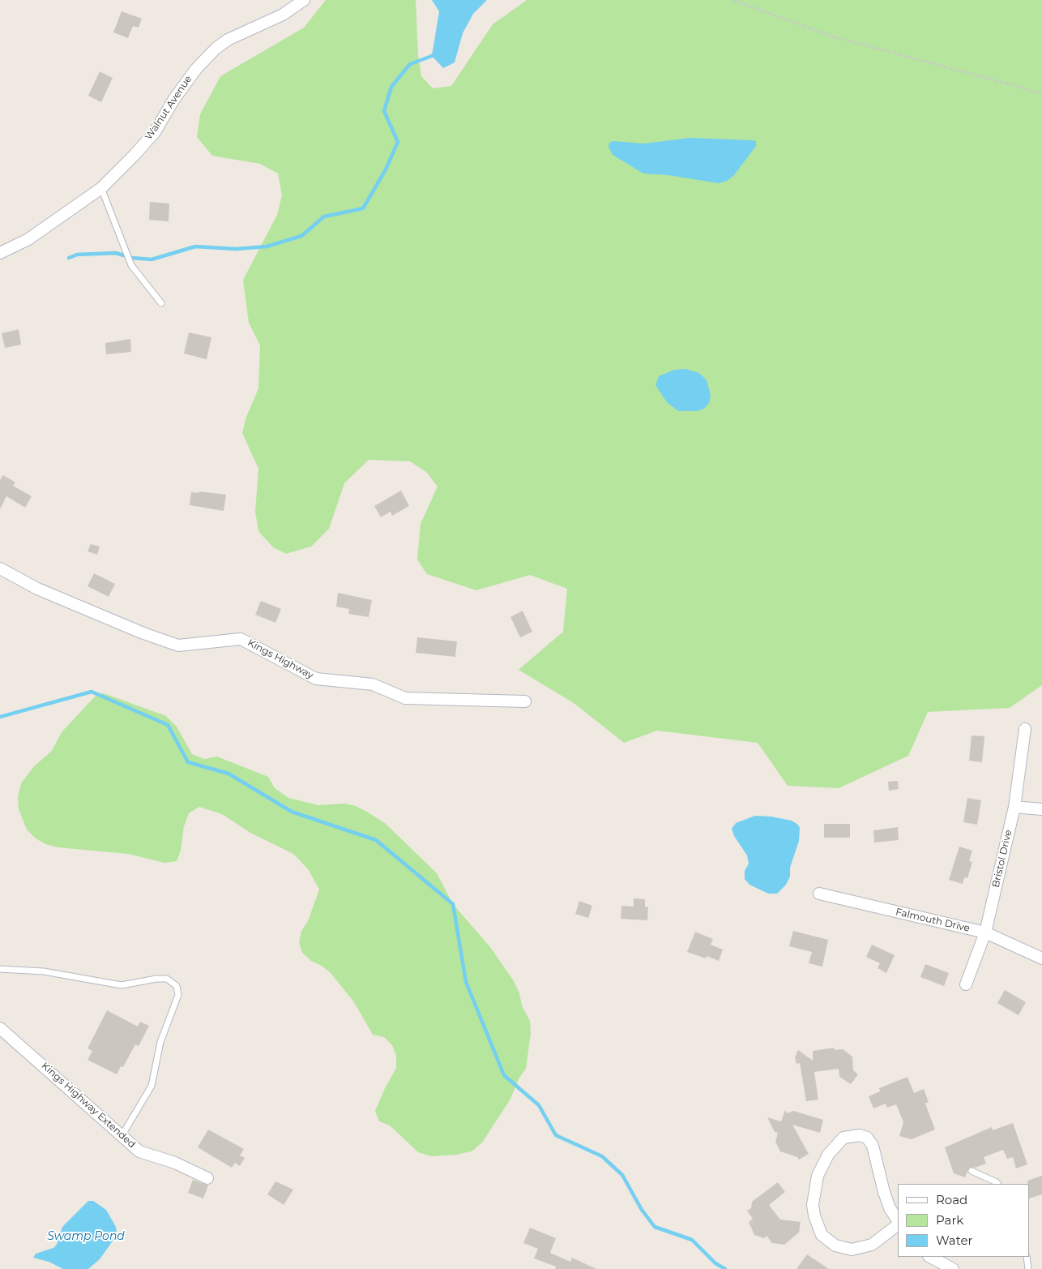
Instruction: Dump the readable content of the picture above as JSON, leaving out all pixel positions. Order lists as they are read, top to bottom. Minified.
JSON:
{"streets":{"street":["Walnut Avenue","Kings Highway","Bristol Drive","Falmouth Drive","Kings Highway Extended"]},"crossings":[["Bristol Drive","Falmouth Drive"]],"water":["Swamp Pond"],"legend":["Road","Park","Water"]}
